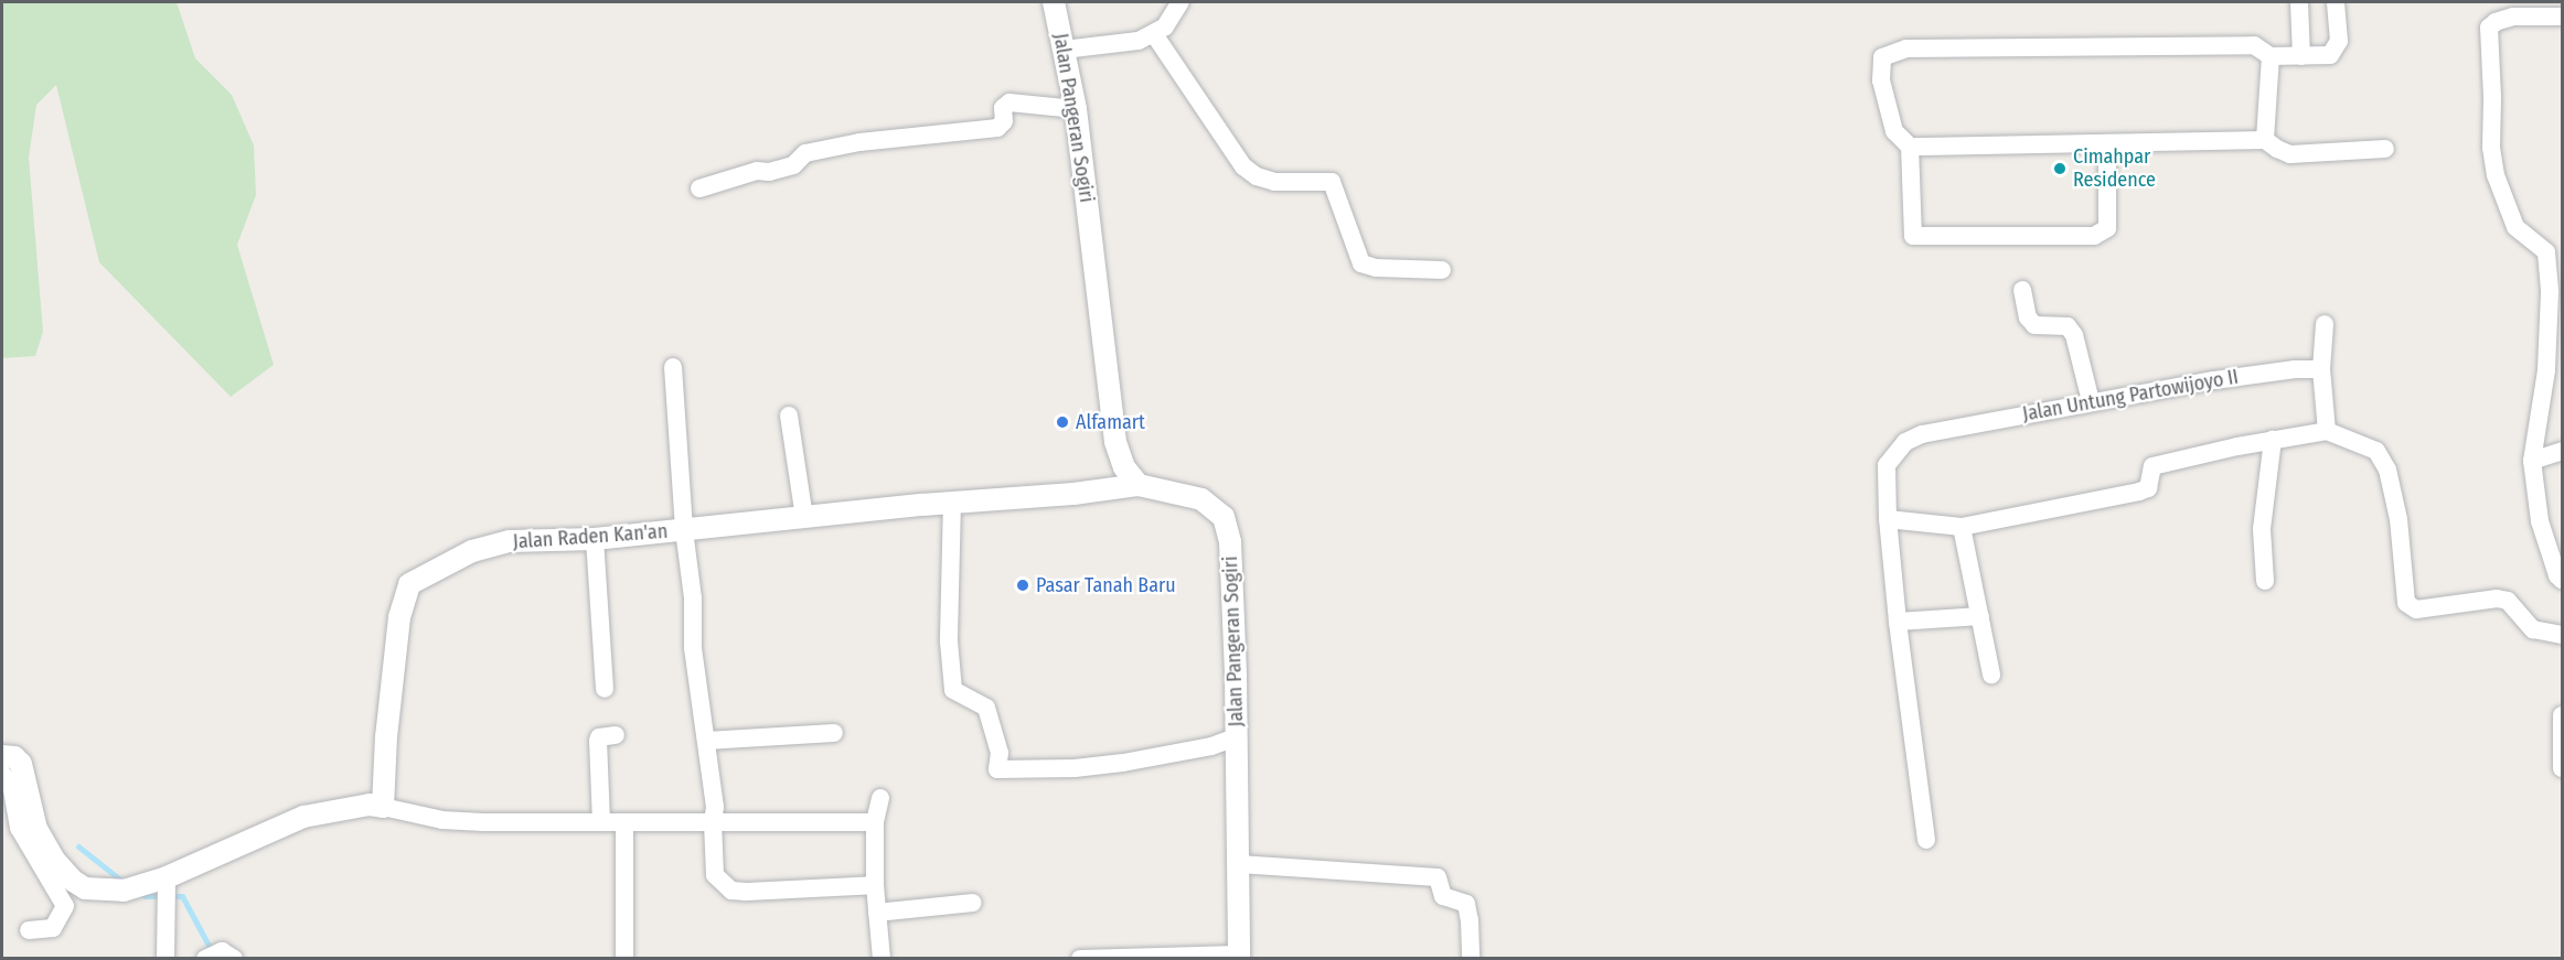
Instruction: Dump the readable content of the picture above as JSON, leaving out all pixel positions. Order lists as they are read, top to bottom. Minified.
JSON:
{"streets":{"street":["Jalan Pangeran Sogiri","Jalan Untung Partowijoyo II","Jalan Raden Kan'an"]},"crossings":[["Jalan Pangeran Sogiri","Jalan Raden Kan'an"]],"places":["Cimahpar Residence","Alfamart","Pasar Tanah Baru"]}
